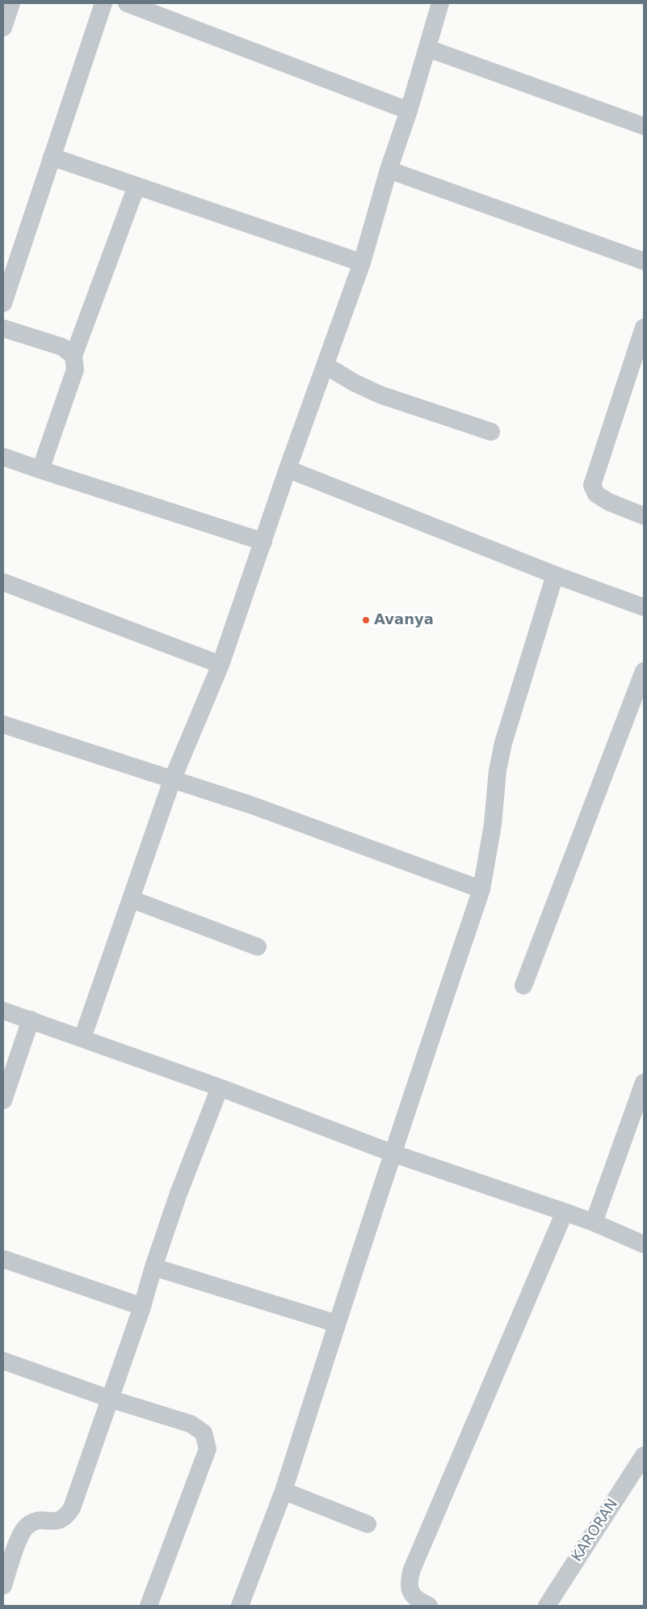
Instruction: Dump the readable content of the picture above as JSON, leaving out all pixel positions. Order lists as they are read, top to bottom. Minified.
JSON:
{"streets":{"street":["KARORAN"]},"places":["Avanya"]}
